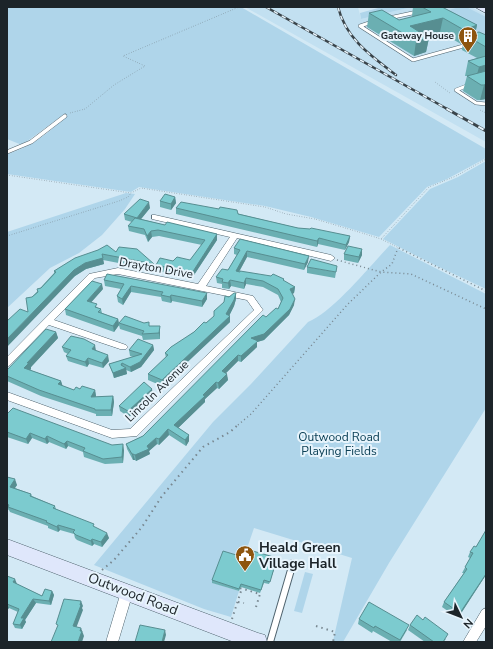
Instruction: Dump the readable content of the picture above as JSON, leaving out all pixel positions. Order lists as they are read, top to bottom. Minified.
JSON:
{"streets":{"street":["Drayton Drive","Lincoln Avenue","Outwood Road"]},"crossings":[["Drayton Drive","Lincoln Avenue"]],"parks":["Outwood Road Playing Fields"],"places":{"building":["Gateway House"],"public building":["Heald Green Village Hall"]},"north":"bottom right"}
